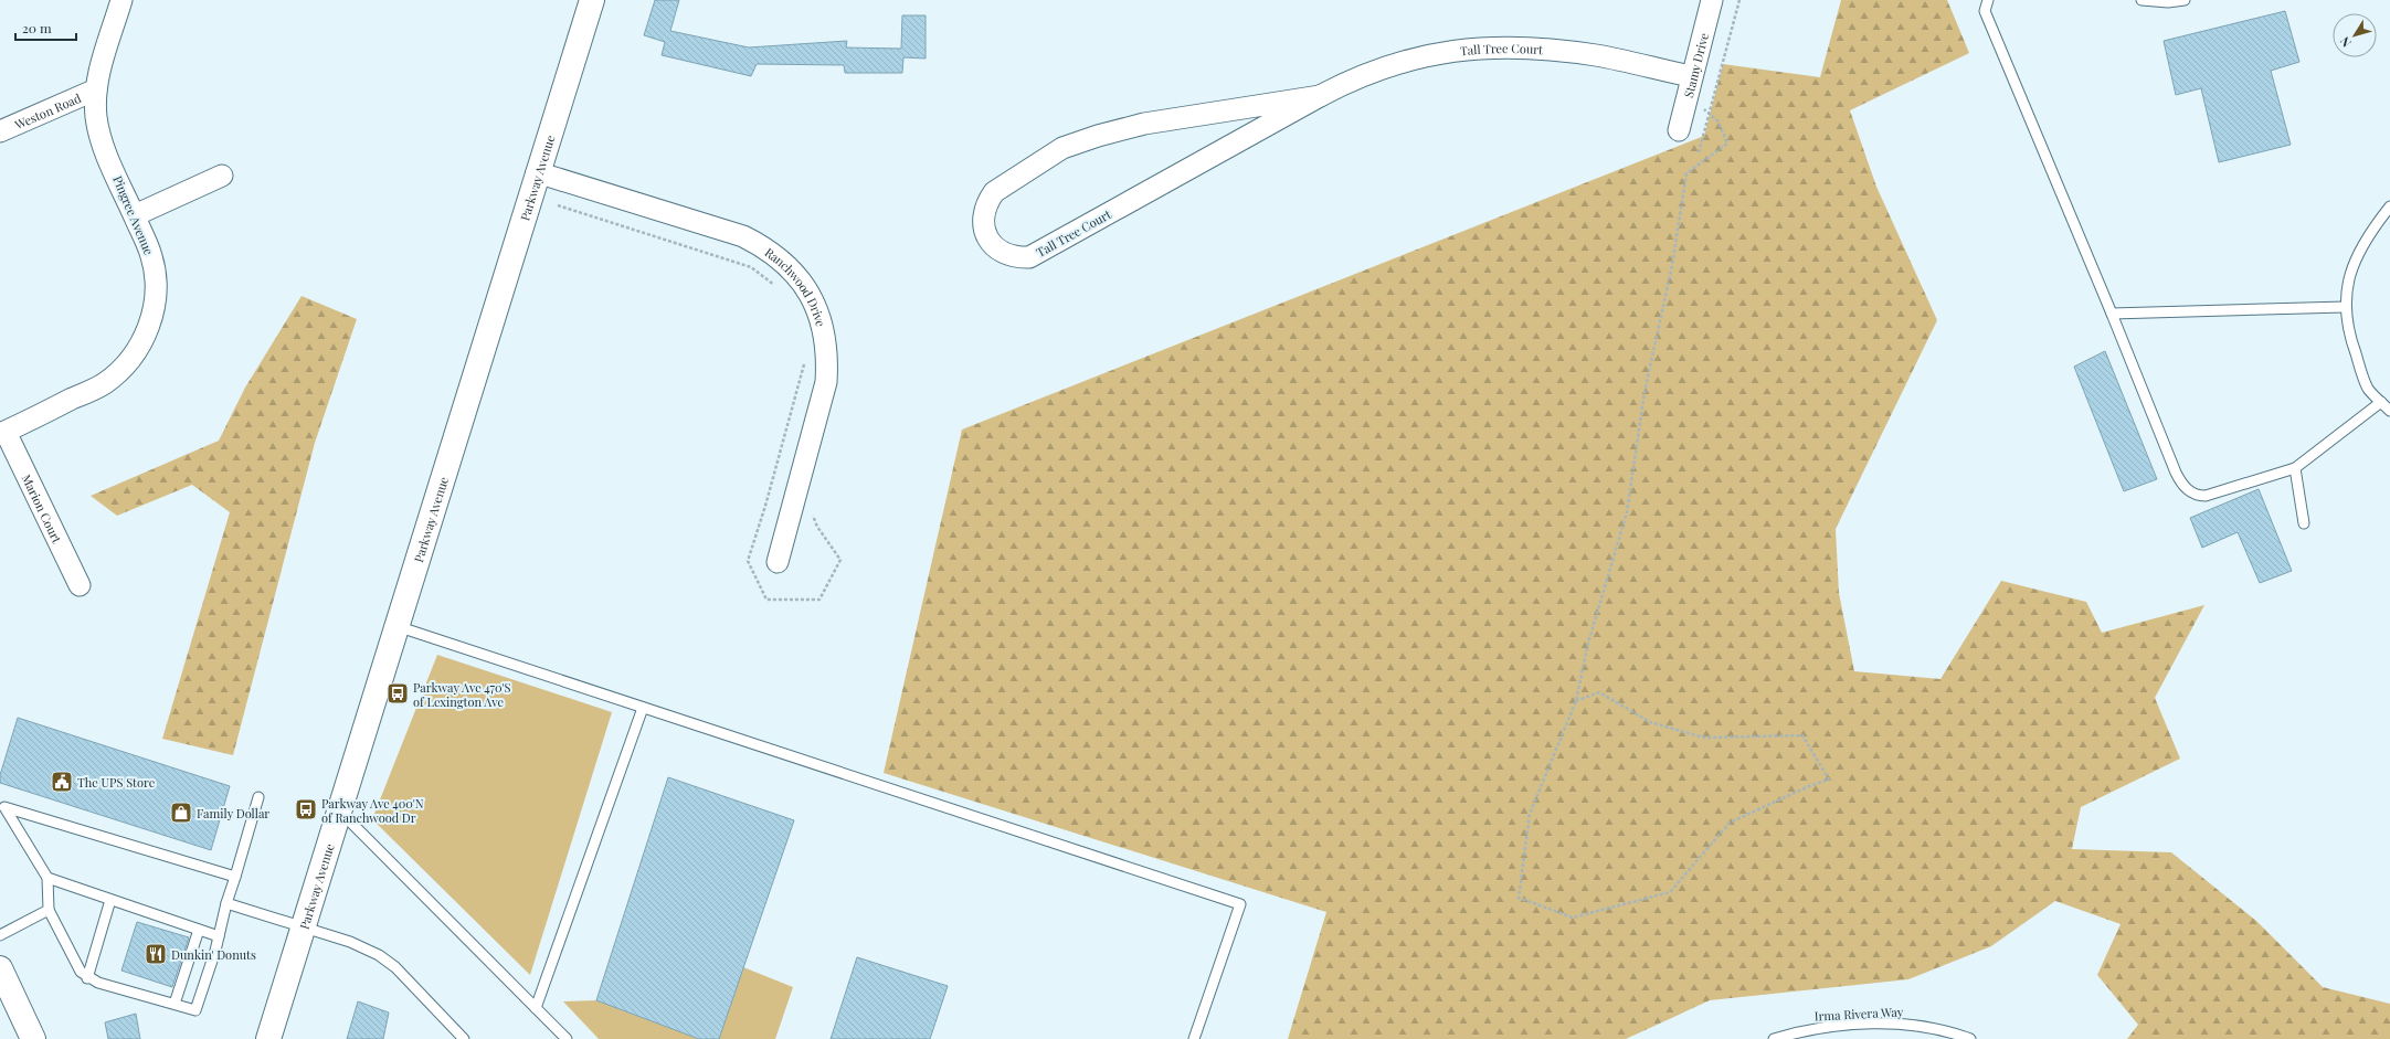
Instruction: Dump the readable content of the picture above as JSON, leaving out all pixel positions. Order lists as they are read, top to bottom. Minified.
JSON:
{"streets":{"main road":["Parkway Avenue"],"street":["Tall Tree Court","Stamy Drive","Weston Road","Pingree Avenue","Ranchwood Drive","Marion Court"],"lane":["Irma Rivera Way"]},"crossings":[["Tall Tree Court","Stamy Drive"],["Weston Road","Pingree Avenue"],["Parkway Avenue","Ranchwood Drive"],["Pingree Avenue","Marion Court"]],"places":{"bus stop":["Parkway Ave 470'S of Lexington Ave","Parkway Ave 400'N of Ranchwood Dr"],"public building":["The UPS Store"],"shop":["Family Dollar"],"restaurant":["Dunkin' Donuts"]},"scale_bar":"20 m","north":"bottom left"}
